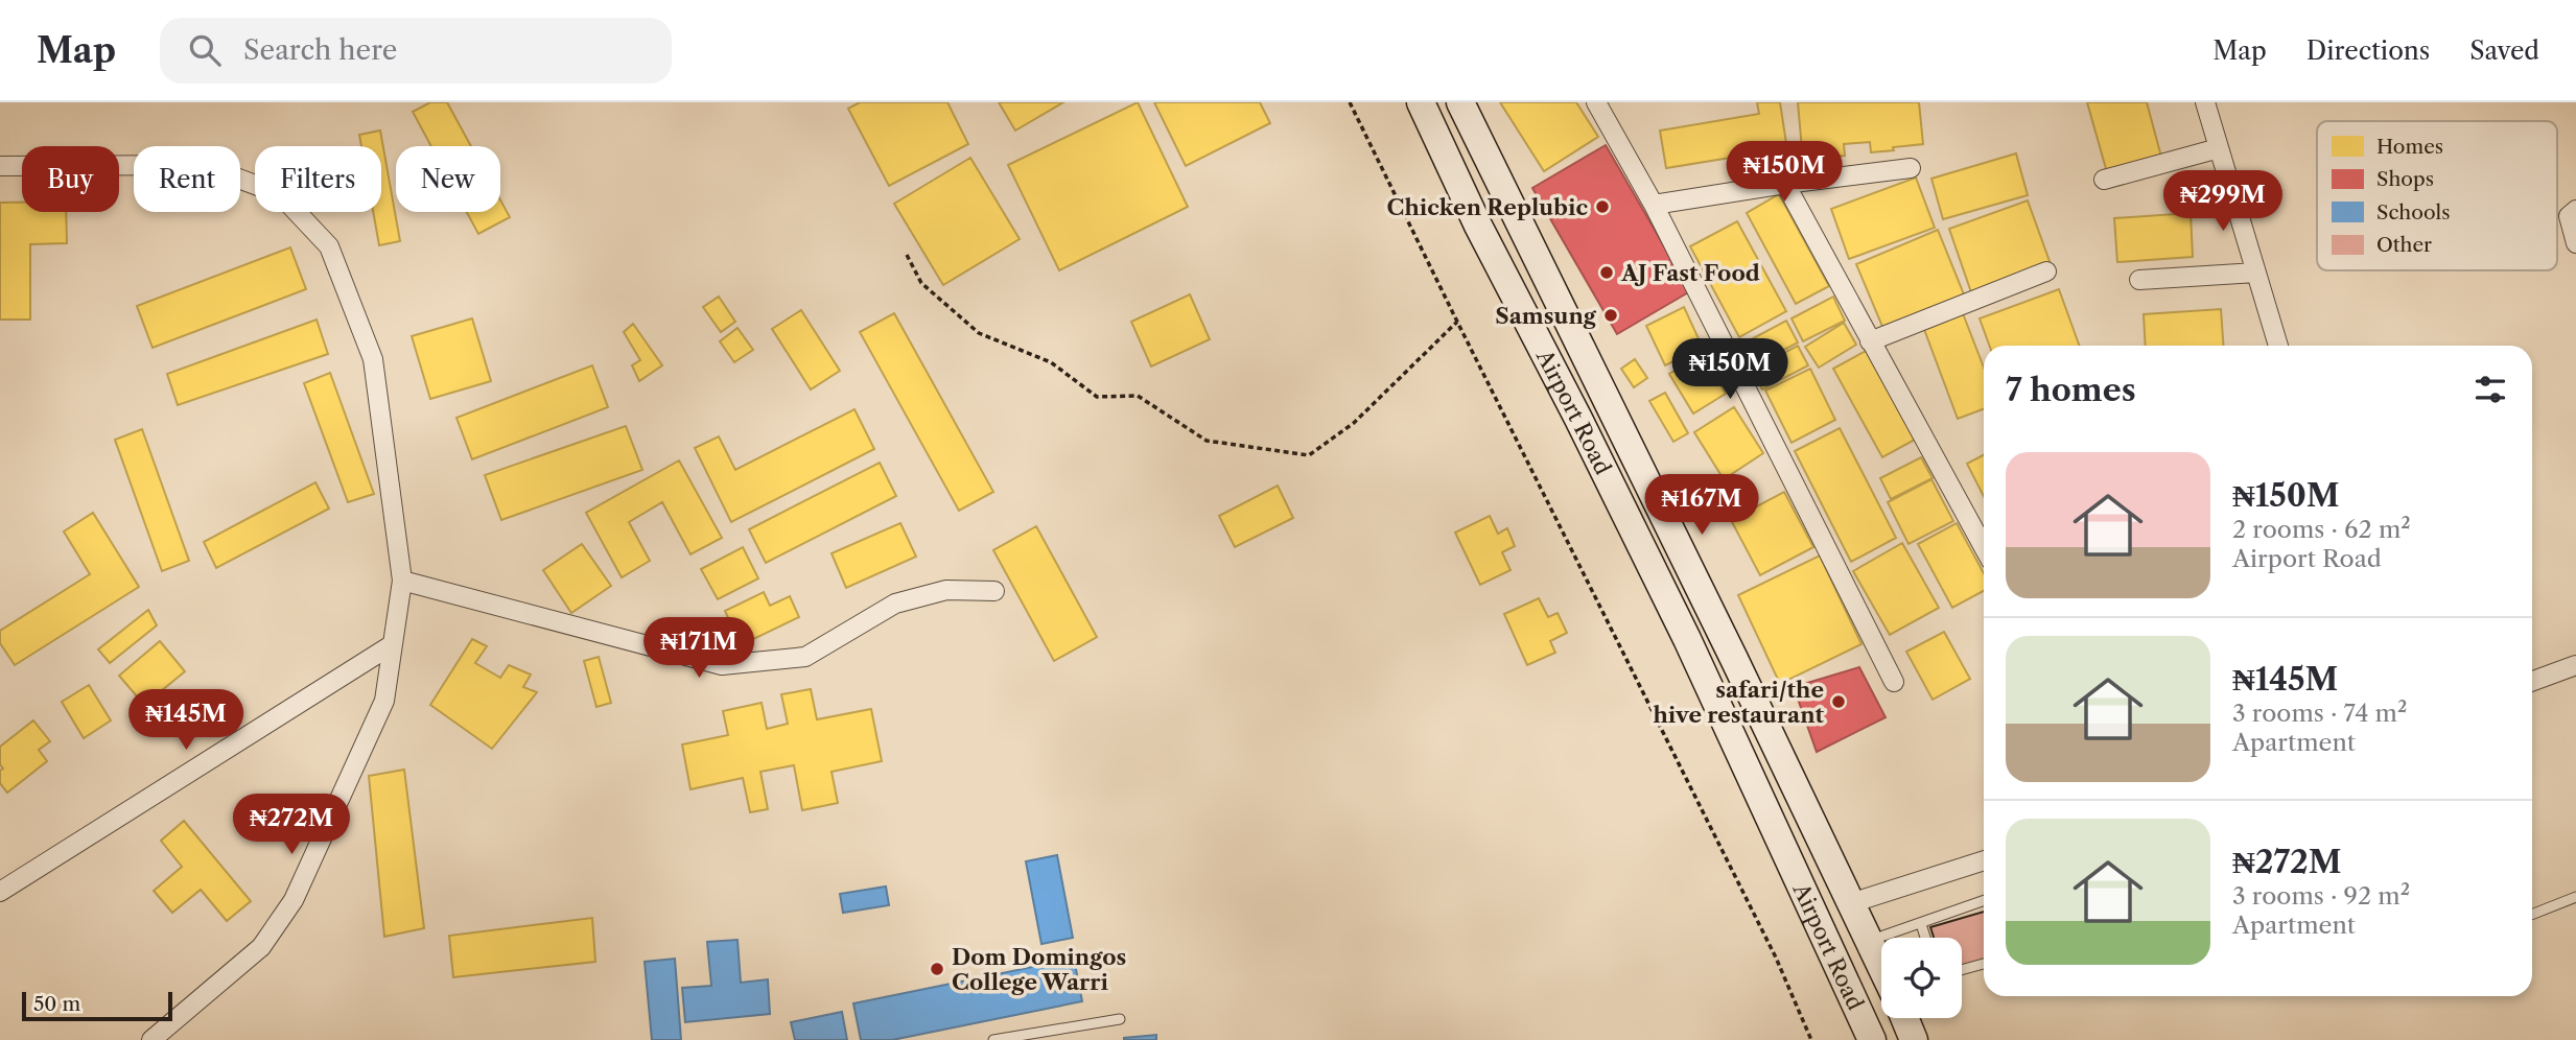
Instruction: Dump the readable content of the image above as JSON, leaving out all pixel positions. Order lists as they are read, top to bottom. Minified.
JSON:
{"streets":{"main road":["Airport Road"]},"places":["Chicken Replubic","AJ Fast Food","Samsung","safari/the hive restaurant","Dom Domingos College Warri"],"legend":["Homes","Shops","Schools","Other"],"scale_bar":"50 m","page":{"header":"Map","search":"Search here","nav":["Map","Directions","Saved"],"price":["₦150M","₦299M","₦150M","₦167M","₦171M","₦145M","₦272M"],"chip":["Buy","Rent","Filters","New"],"heading":"7 homes","list":[{"name":"₦150M","note":"2 rooms · 62 m² · Airport Road"},{"name":"₦145M","note":"3 rooms · 74 m² · Apartment"},{"name":"₦272M","note":"3 rooms · 92 m² · Apartment"}],"scale":"50 m"}}
